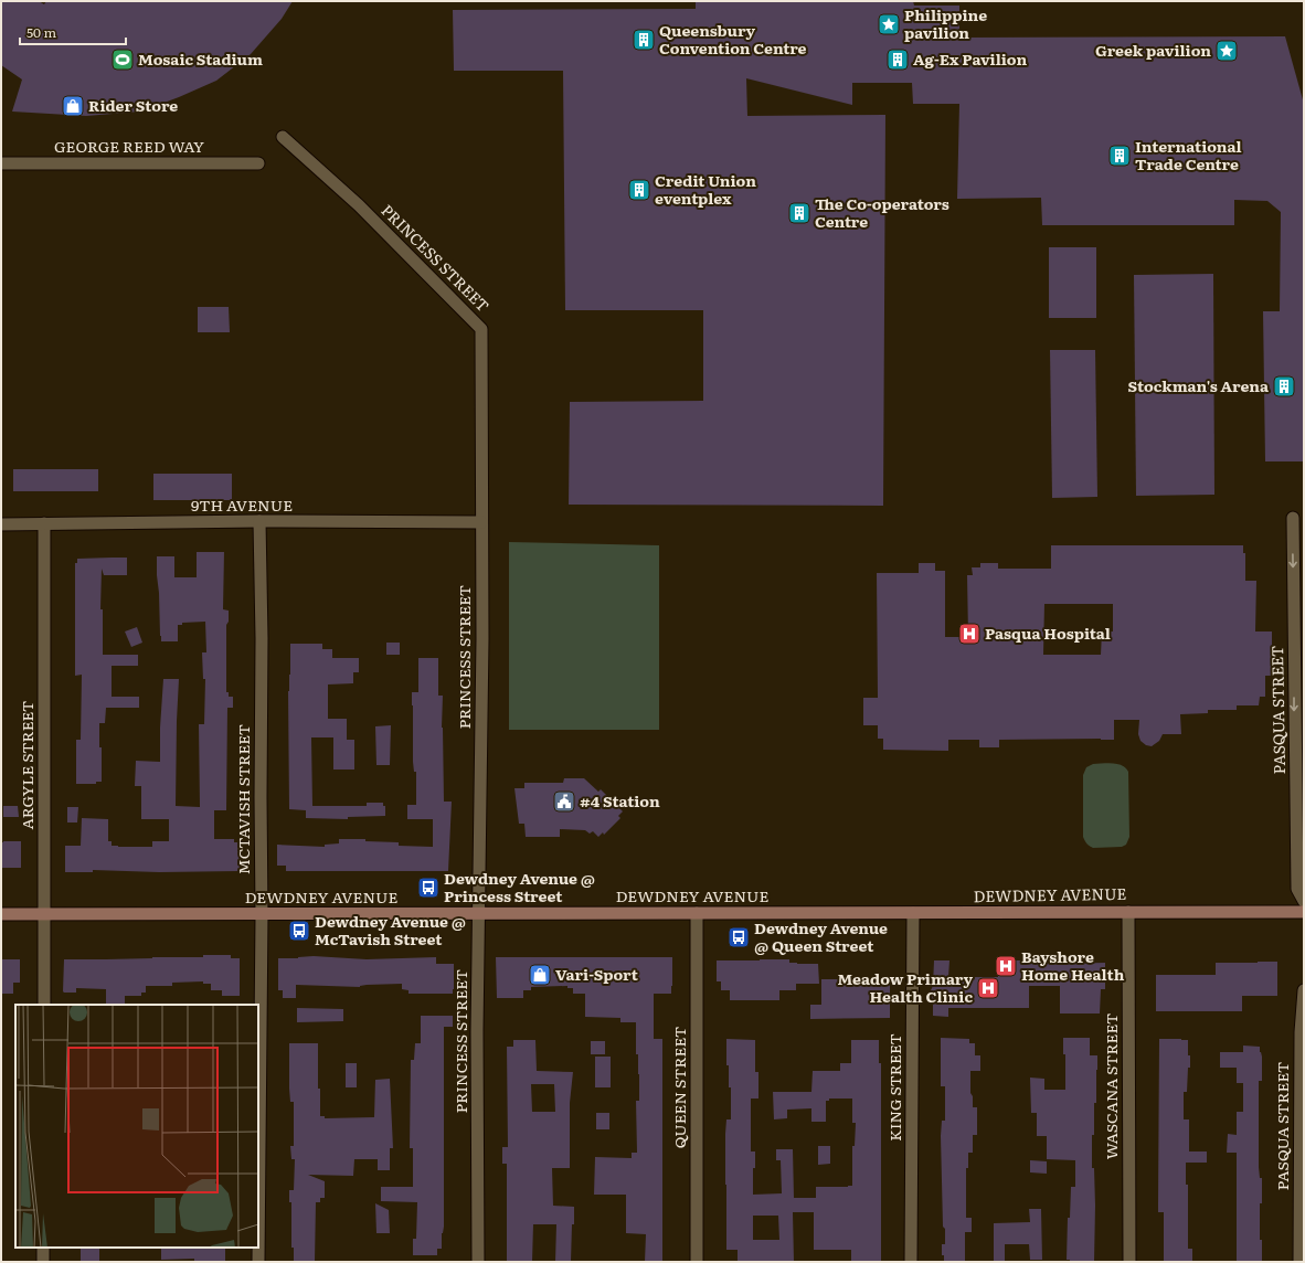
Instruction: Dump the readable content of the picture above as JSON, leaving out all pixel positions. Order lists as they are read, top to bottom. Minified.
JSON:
{"streets":{"main road":["DEWDNEY AVENUE"],"street":["GEORGE REED WAY","PRINCESS STREET","9TH AVENUE","PASQUA STREET","ARGYLE STREET","MCTAVISH STREET","WASCANA STREET","QUEEN STREET","KING STREET"]},"crossings":[["PRINCESS STREET","9TH AVENUE"],["PRINCESS STREET","DEWDNEY AVENUE"],["9TH AVENUE","ARGYLE STREET"],["9TH AVENUE","MCTAVISH STREET"],["ARGYLE STREET","DEWDNEY AVENUE"],["MCTAVISH STREET","DEWDNEY AVENUE"],["DEWDNEY AVENUE","WASCANA STREET"],["DEWDNEY AVENUE","QUEEN STREET"],["DEWDNEY AVENUE","KING STREET"]],"one_way":["PASQUA STREET"],"places":{"place":["Philippine pavilion","Greek pavilion"],"building":["Queensbury Convention Centre","Ag-Ex Pavilion","International Trade Centre","Credit Union eventplex","The Co-operators Centre","Stockman's Arena"],"sports":["Mosaic Stadium"],"shop":["Rider Store","Vari-Sport"],"hospital":["Pasqua Hospital","Bayshore Home Health","Meadow Primary Health Clinic"],"public building":["#4 Station"],"bus stop":["Dewdney Avenue @ Princess Street","Dewdney Avenue @ McTavish Street","Dewdney Avenue @ Queen Street"]},"scale_bar":"50 m"}
